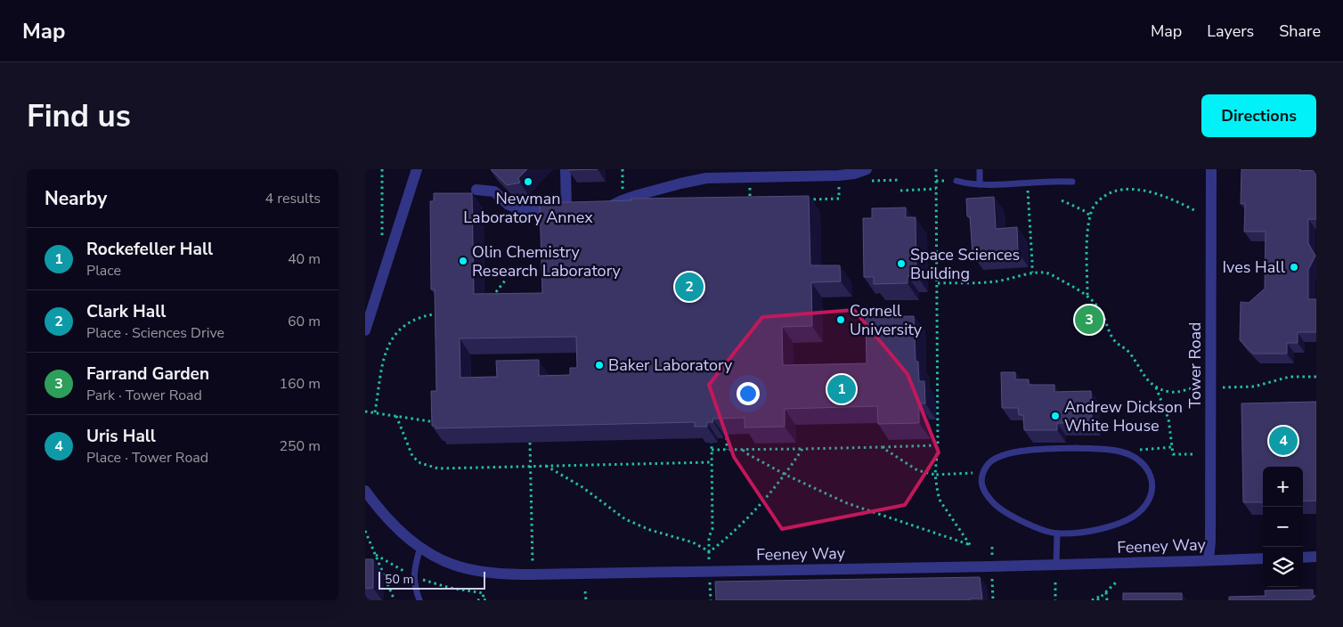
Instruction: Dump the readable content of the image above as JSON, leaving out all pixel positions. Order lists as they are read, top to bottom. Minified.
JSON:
{"streets":{"street":["Tower Road","Feeney Way"]},"crossings":[["Tower Road","Feeney Way"]],"places":["Newman Laboratory Annex","Olin Chemistry Research Laboratory","Space Sciences Building","Ives Hall","Cornell University","Baker Laboratory","Andrew Dickson White House"],"scale_bar":"50 m","page":{"header":"Map","nav":["Map","Layers","Share"],"buttons":"Directions","title":"Find us","heading":["Nearby","4 results"],"list":[{"mark":"1","name":"Rockefeller Hall","note":"Place","value":"40 m"},{"mark":"2","name":"Clark Hall","note":"Place · Sciences Drive","value":"60 m"},{"mark":"3","name":"Farrand Garden","note":"Park · Tower Road","value":"160 m"},{"mark":"4","name":"Uris Hall","note":"Place · Tower Road","value":"250 m"}],"pins":["2","3","1","4"],"map_buttons":["+","−"],"scale":"50 m"}}
